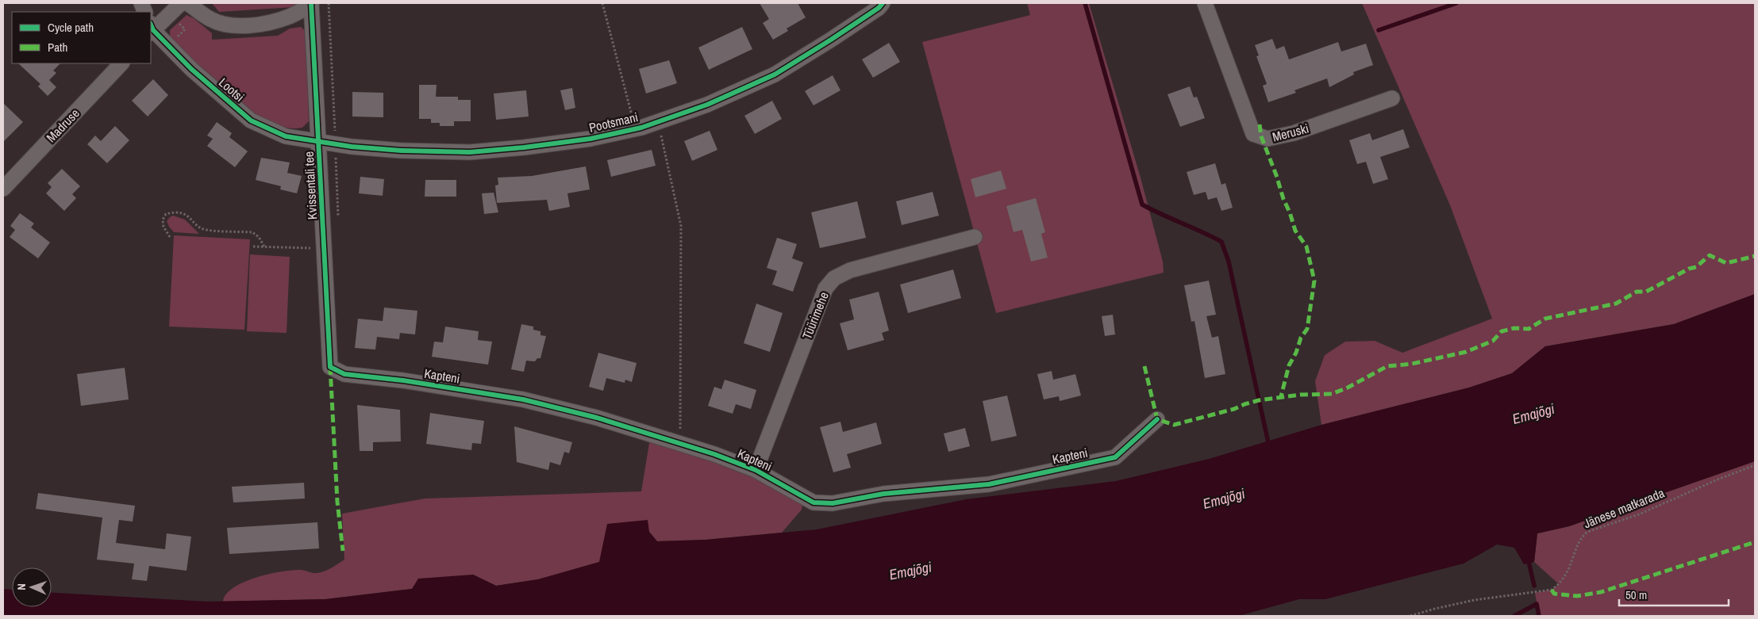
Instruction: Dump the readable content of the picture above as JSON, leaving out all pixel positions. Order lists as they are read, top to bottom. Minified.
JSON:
{"streets":{"street":["Lootsi","Pootsmani","Madruse","Meruski","Kvissentali tee","Tüürimehe","Kapteni"],"path":["Jänese matkarada"]},"crossings":[["Lootsi","Pootsmani"],["Lootsi","Kvissentali tee"],["Pootsmani","Kvissentali tee"],["Kvissentali tee","Kapteni"],["Tüürimehe","Kapteni"]],"water":["Emajõgi"],"legend":["Cycle path","Path"],"scale_bar":"50 m","north":"left"}
